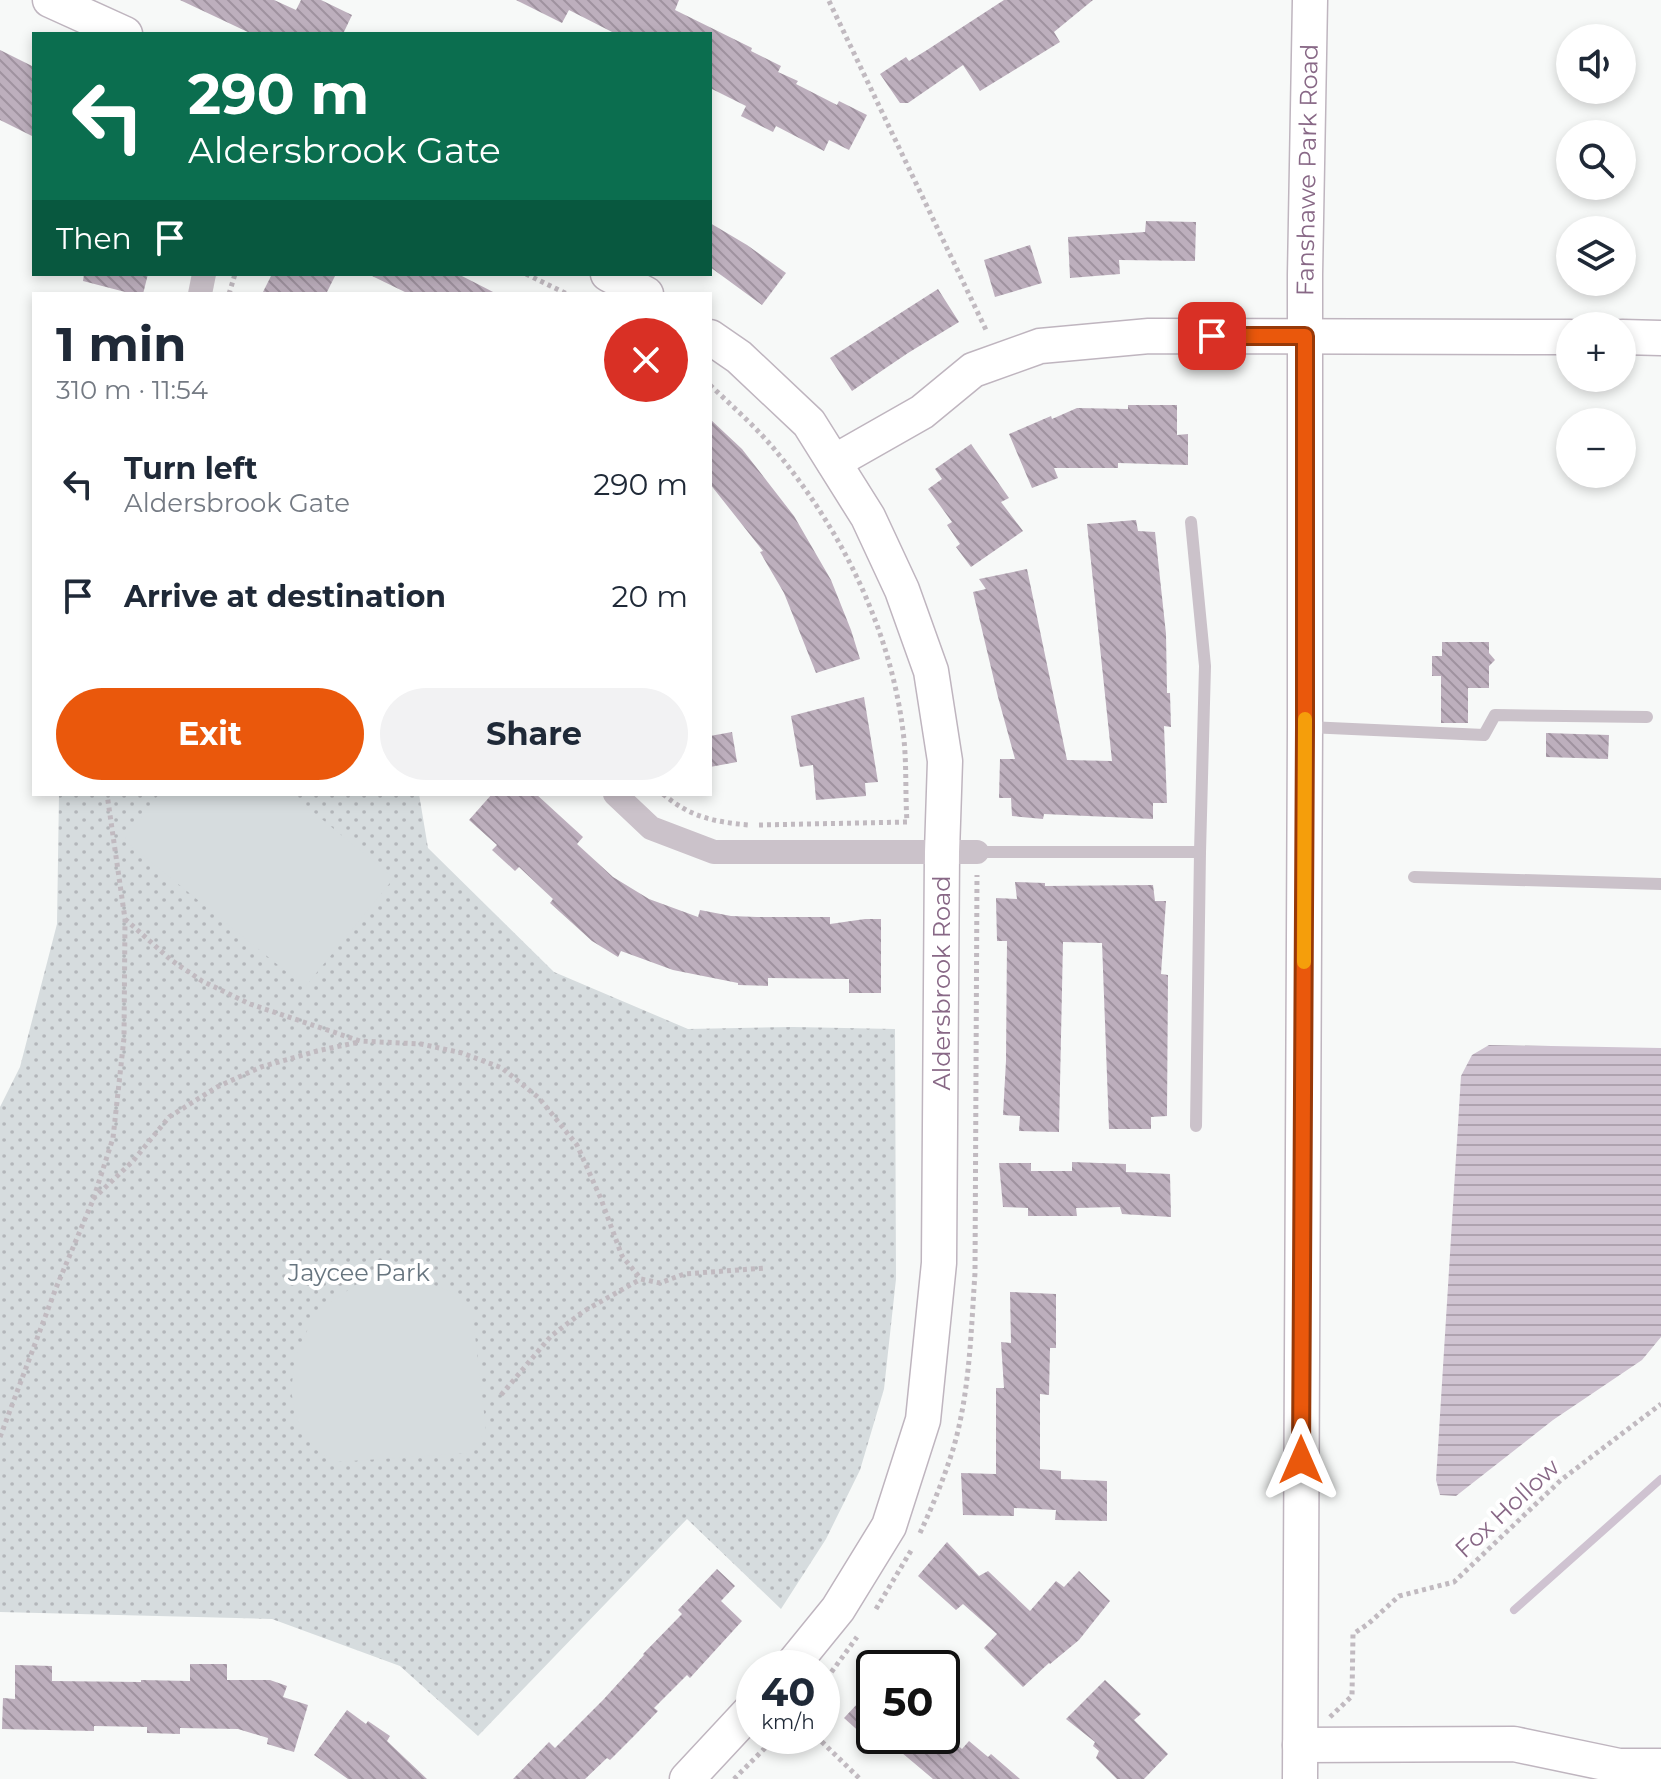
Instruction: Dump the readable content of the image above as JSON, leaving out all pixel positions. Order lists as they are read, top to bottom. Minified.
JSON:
{"streets":{"street":["Fanshawe Park Road","Aldersbrook Road"],"path":["Fox Hollow"]},"crossings":[["Fanshawe Park Road","Fox Hollow"]],"parks":["Jaycee Park"],"page":{"map_buttons":["+","−"],"turn":["290 m","Aldersbrook Gate"],"then":"Then","heading":["1 min","310 m · 11:54"],"list":[{"name":"Turn left","note":"Aldersbrook Gate","value":"290 m"},{"name":"Arrive at destination","value":"20 m"}],"buttons":["Exit","Share"],"speed":"40 km/h","limit":"50"}}
